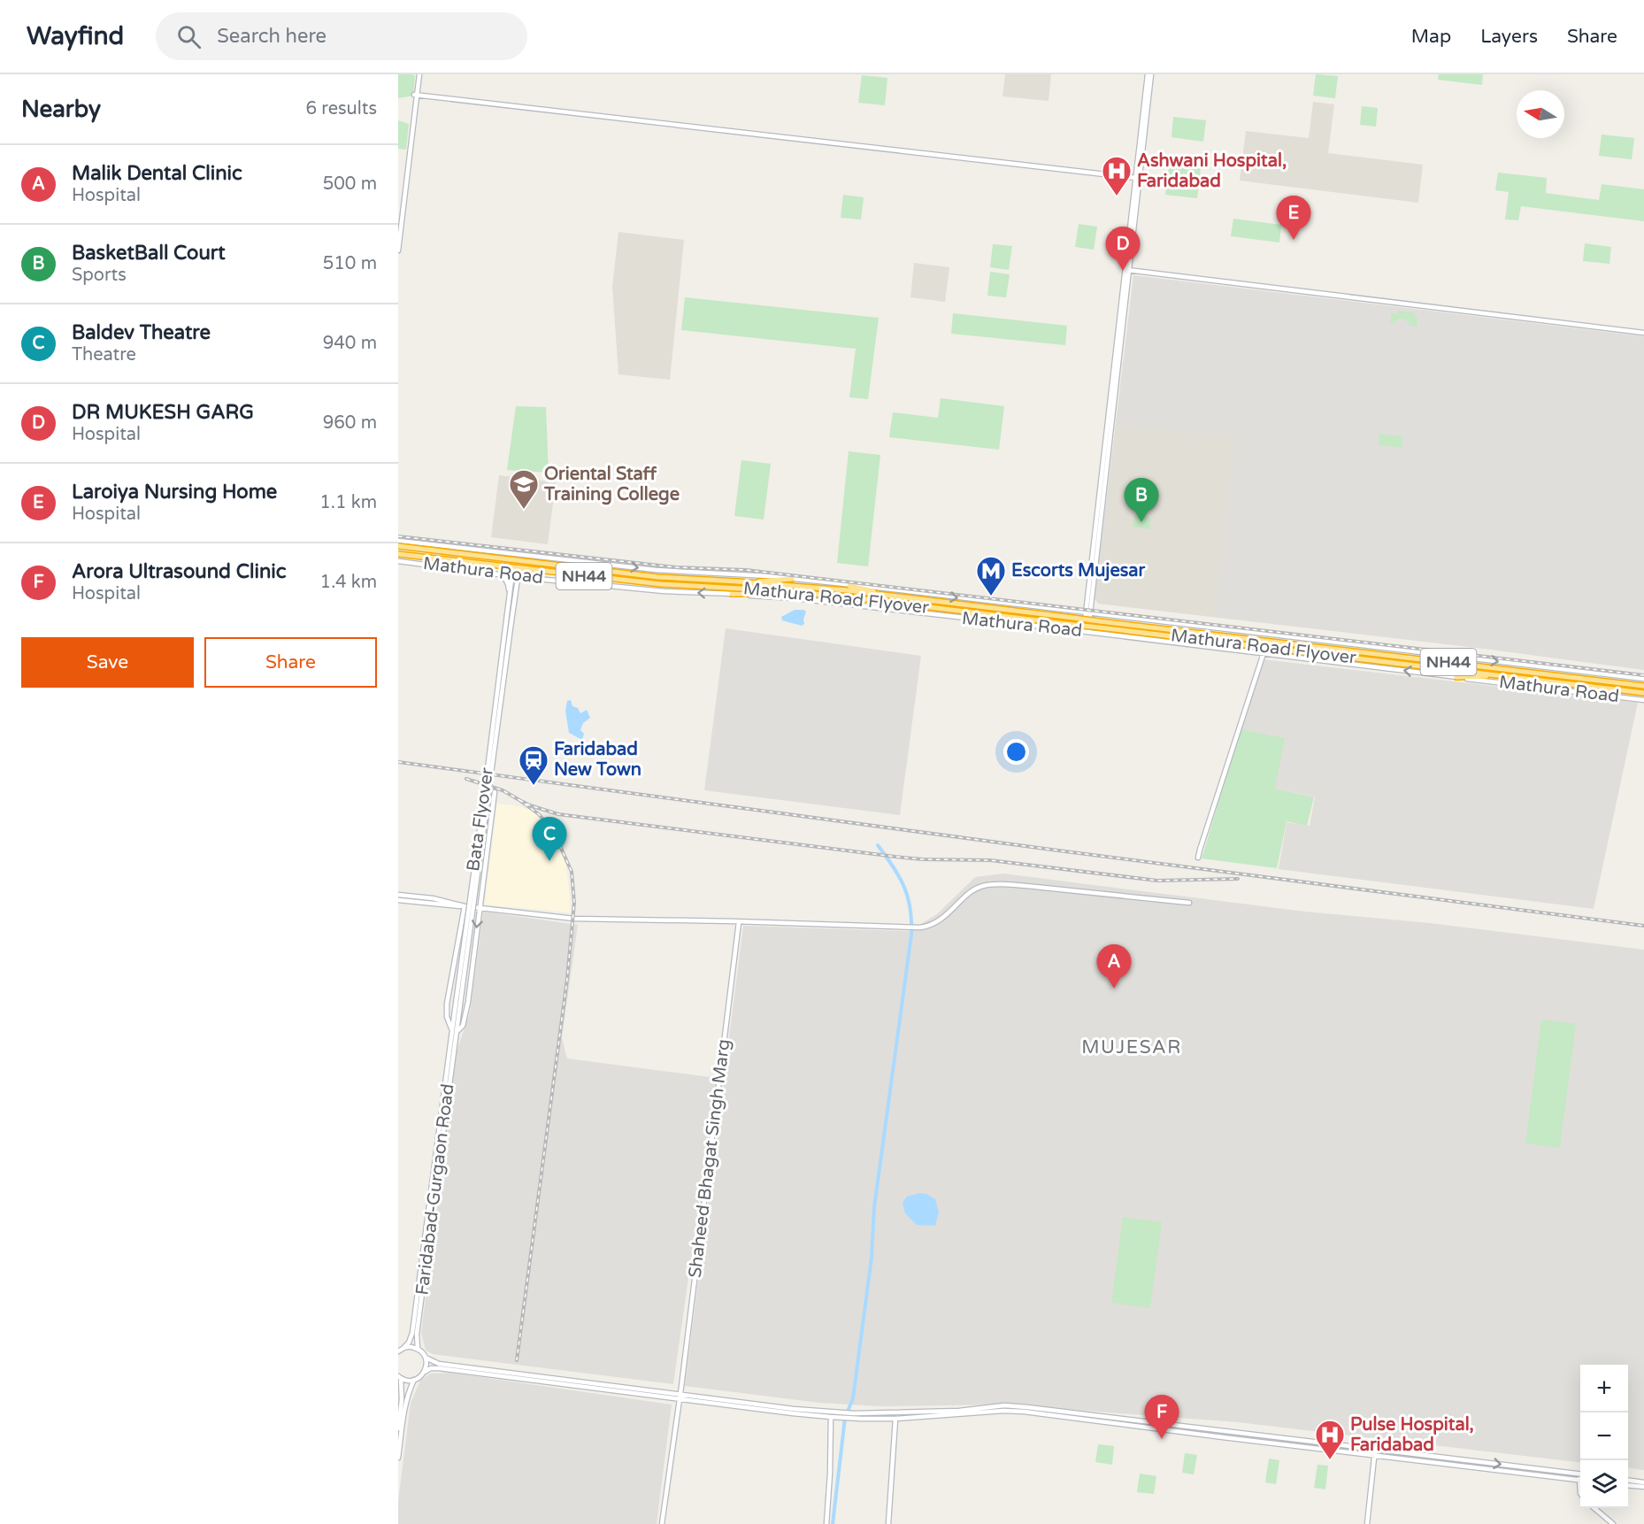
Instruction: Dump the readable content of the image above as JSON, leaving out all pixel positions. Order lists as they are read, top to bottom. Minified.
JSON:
{"streets":{"highway":["Mathura Road","NH44","Mathura Road Flyover"],"street":["Bata Flyover","Shaheed Bhagat Singh Marg","Faridabad-Gurgaon Road"]},"crossings":[["Mathura Road","Mathura Road Flyover"],["NH44","Mathura Road Flyover"],["Bata Flyover","Faridabad-Gurgaon Road"]],"districts":["MUJESAR"],"places":{"hospital":["Ashwani Hospital, Faridabad","Pulse Hospital, Faridabad"],"school or university":["Oriental Staff Training College"],"metro station":["Escorts Mujesar"],"station":["Faridabad New Town"]},"north":"left","page":{"header":"Wayfind","search":"Search here","nav":["Map","Layers","Share"],"heading":["Nearby","6 results"],"list":[{"mark":"A","name":"Malik Dental Clinic","note":"Hospital","value":"500 m"},{"mark":"B","name":"BasketBall Court","note":"Sports","value":"510 m"},{"mark":"C","name":"Baldev Theatre","note":"Theatre","value":"940 m"},{"mark":"D","name":"DR MUKESH GARG","note":"Hospital","value":"960 m"},{"mark":"E","name":"Laroiya Nursing Home","note":"Hospital","value":"1.1 km"},{"mark":"F","name":"Arora Ultrasound Clinic","note":"Hospital","value":"1.4 km"}],"pins":["E","D","B","C","A","F"],"buttons":["Save","Share"],"map_buttons":["+","−"]}}
